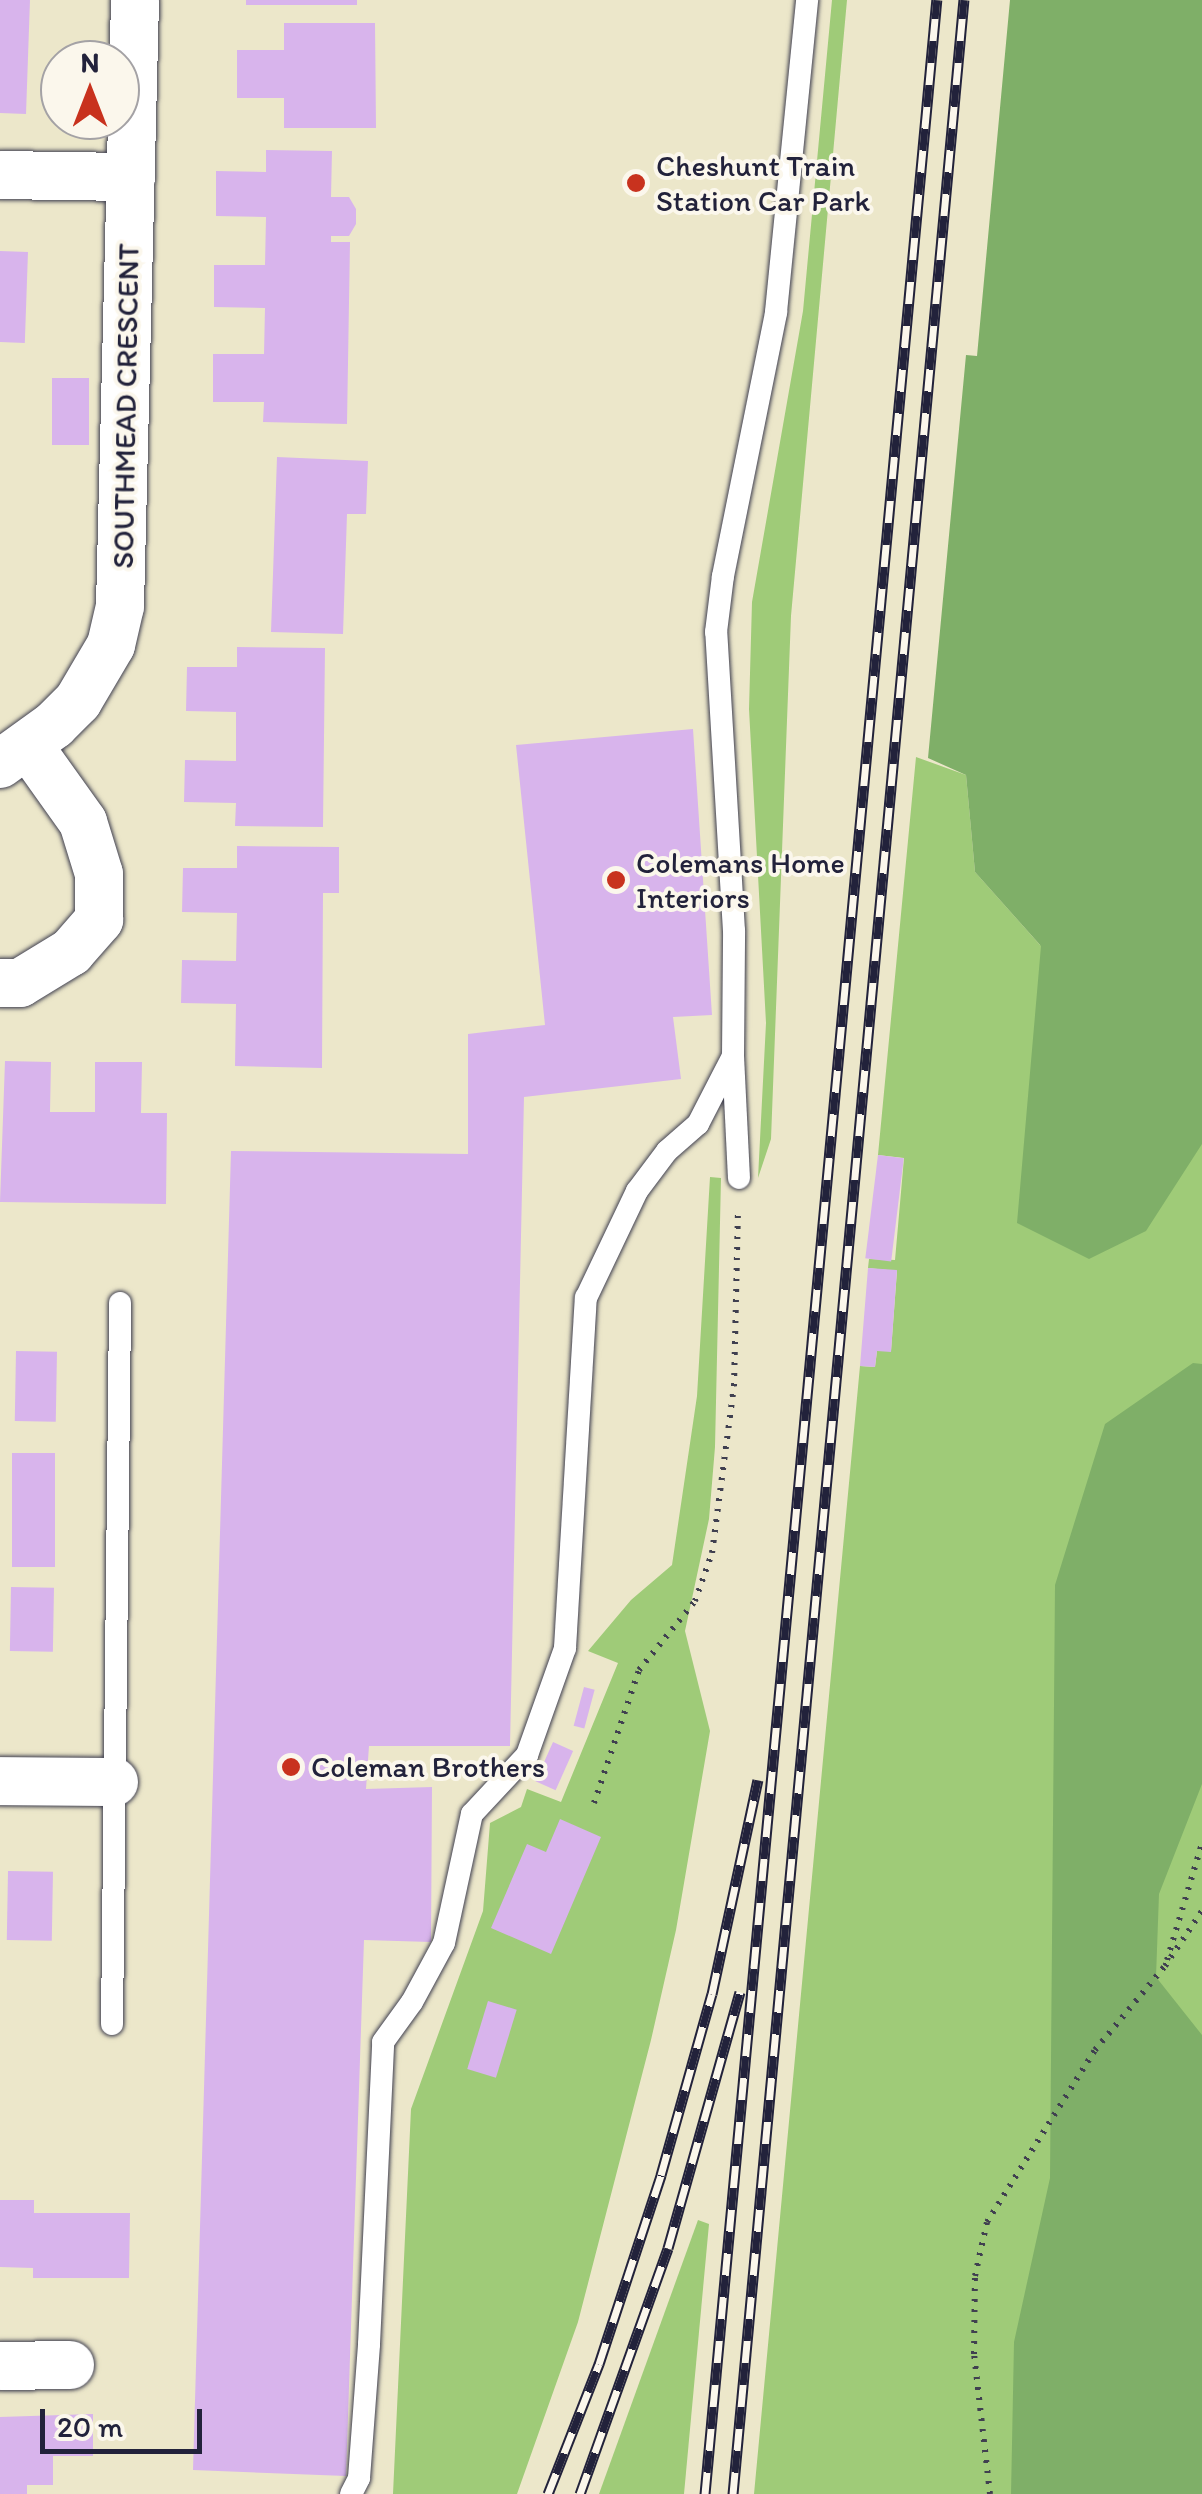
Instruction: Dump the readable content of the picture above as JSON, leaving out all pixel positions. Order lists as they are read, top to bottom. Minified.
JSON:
{"streets":{"street":["SOUTHMEAD CRESCENT"]},"places":["Cheshunt Train Station Car Park","Colemans Home Interiors","Coleman Brothers"],"scale_bar":"20 m","north":"top"}
